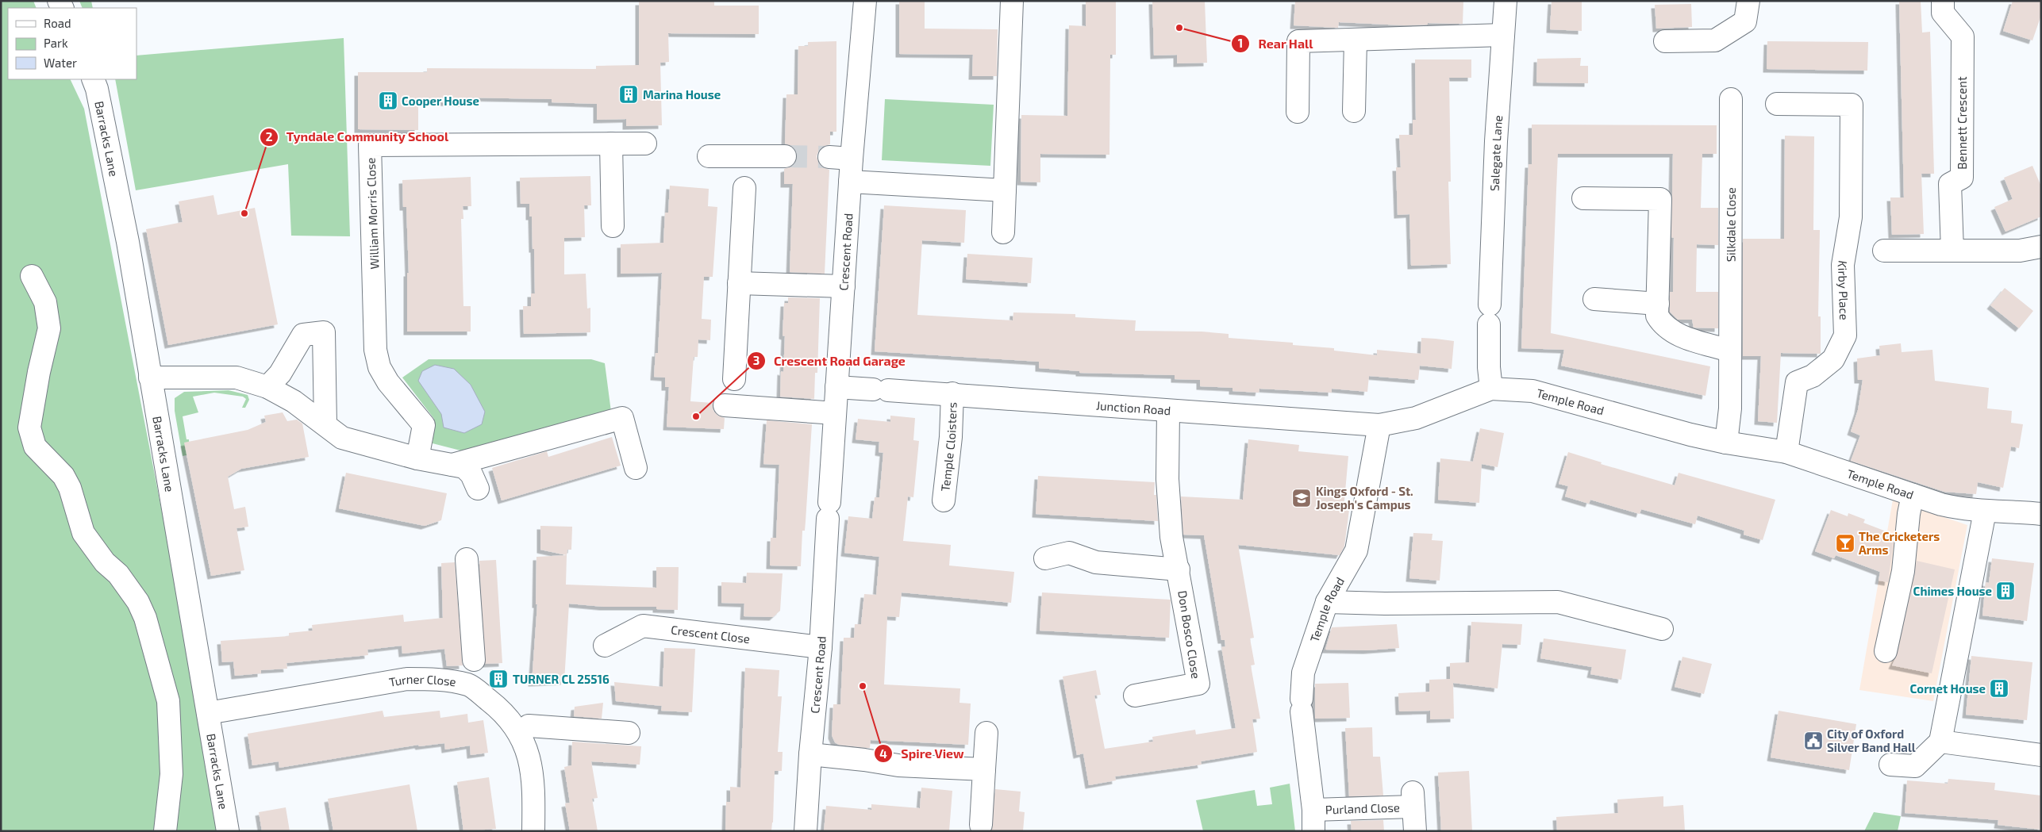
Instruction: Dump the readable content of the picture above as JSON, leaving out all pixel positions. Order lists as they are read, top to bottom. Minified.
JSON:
{"streets":{"street":["Bennett Crescent","Barracks Lane","Salegate Lane","William Morris Close","Silkdale Close","Crescent Road","Kirby Place","Temple Road","Junction Road","Temple Cloisters","Crescent Close","Don Bosco Close","Turner Close","Purland Close"]},"crossings":[["Barracks Lane","Turner Close"],["Salegate Lane","Temple Road"],["Silkdale Close","Temple Road"],["Crescent Road","Junction Road"],["Crescent Road","Crescent Close"],["Kirby Place","Temple Road"],["Temple Road","Junction Road"],["Temple Road","Purland Close"],["Junction Road","Temple Cloisters"],["Junction Road","Don Bosco Close"]],"places":{"other":["Rear Hall","Tyndale Community School","Crescent Road Garage","Spire View"],"building":["Marina House","Cooper House","Chimes House","TURNER CL 25516","Cornet House"],"school or university":["Kings Oxford - St. Joseph's Campus"],"bar":["The Cricketers Arms"],"public building":["City of Oxford Silver Band Hall"]},"legend":["Road","Park","Water"]}
